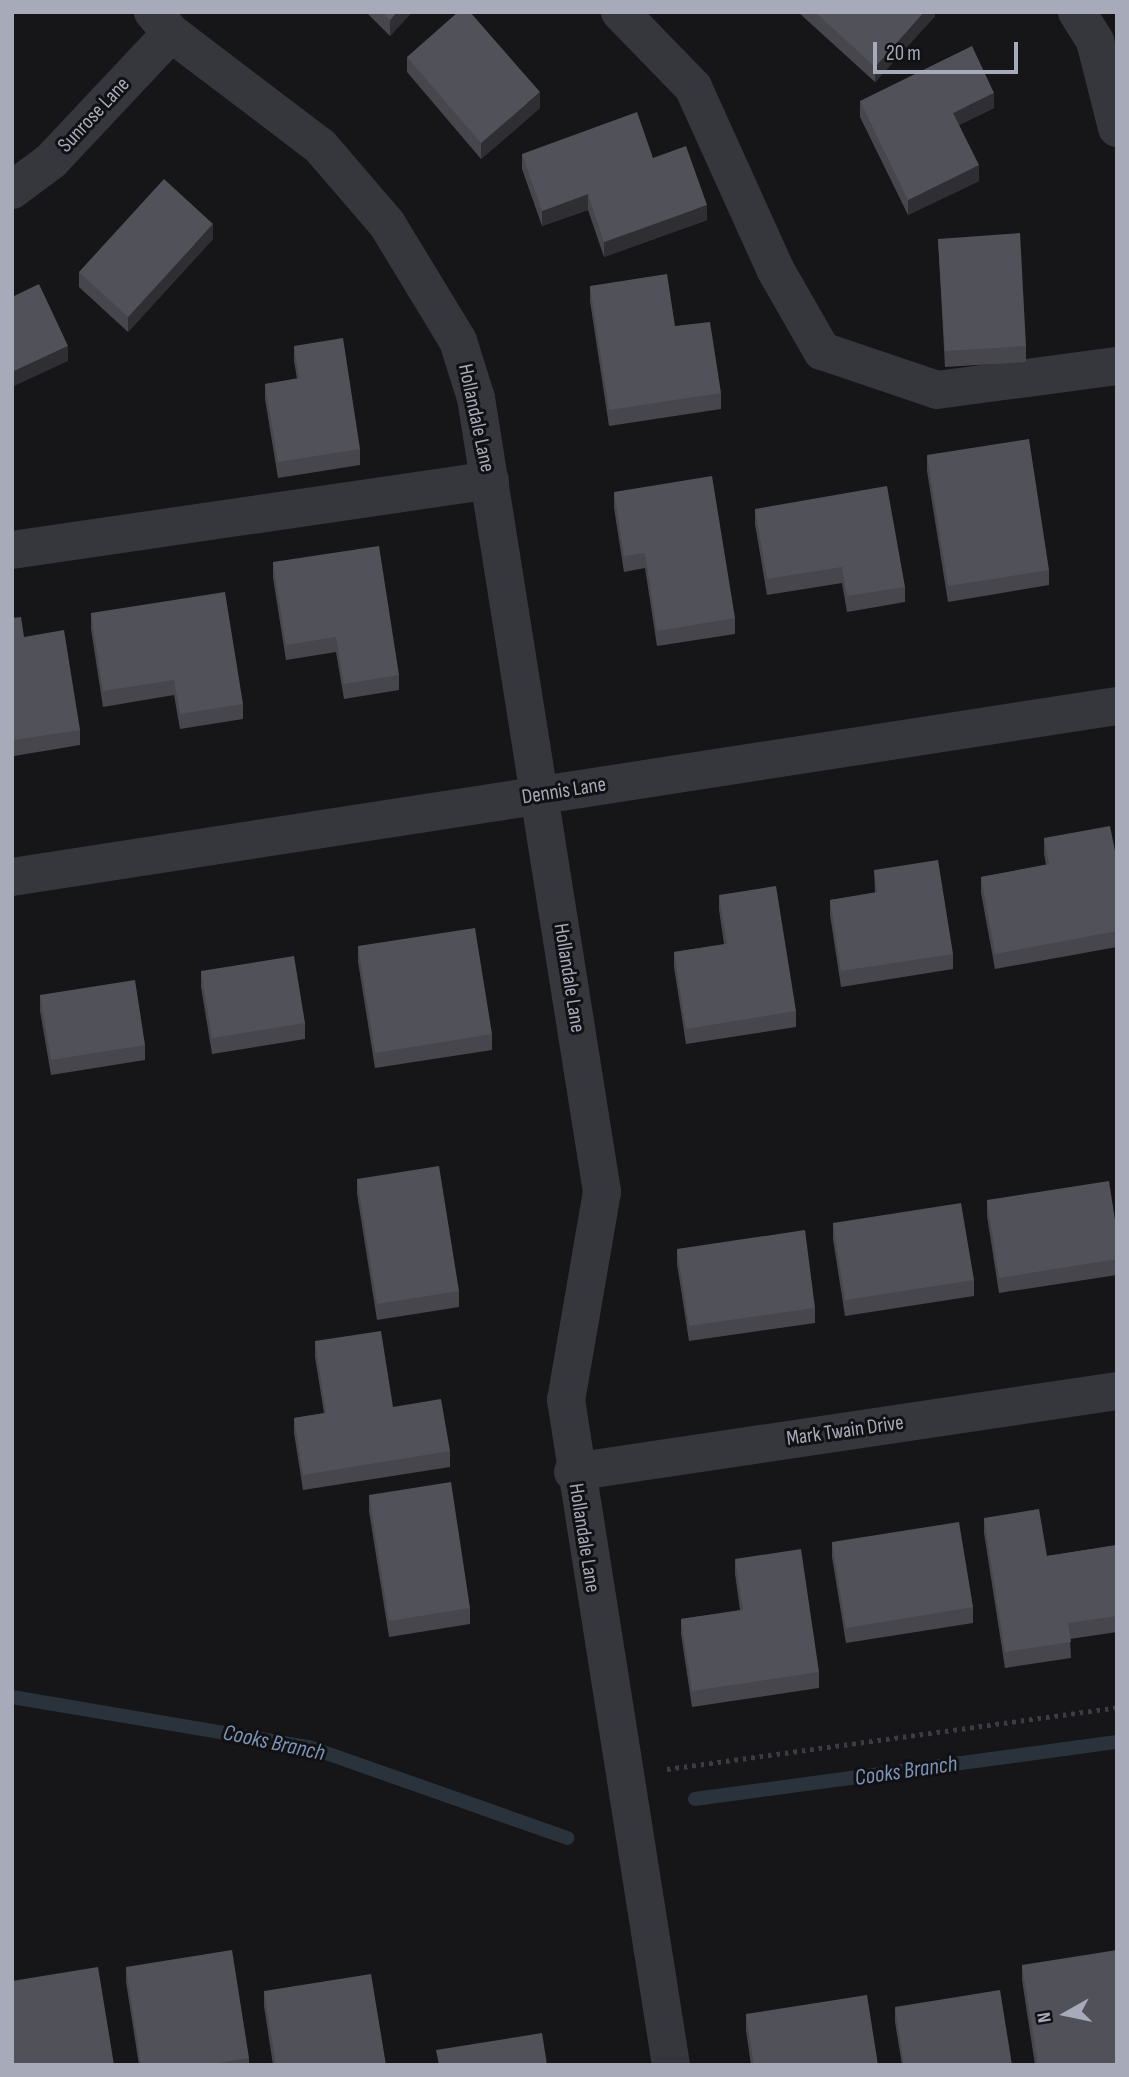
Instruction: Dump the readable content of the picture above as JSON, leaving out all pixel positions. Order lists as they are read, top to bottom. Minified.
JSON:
{"streets":{"street":["Sunrose Lane","Hollandale Lane","Dennis Lane","Mark Twain Drive"]},"crossings":[["Sunrose Lane","Hollandale Lane"],["Hollandale Lane","Dennis Lane"],["Hollandale Lane","Mark Twain Drive"]],"water":["Cooks Branch"],"scale_bar":"20 m","north":"left"}
